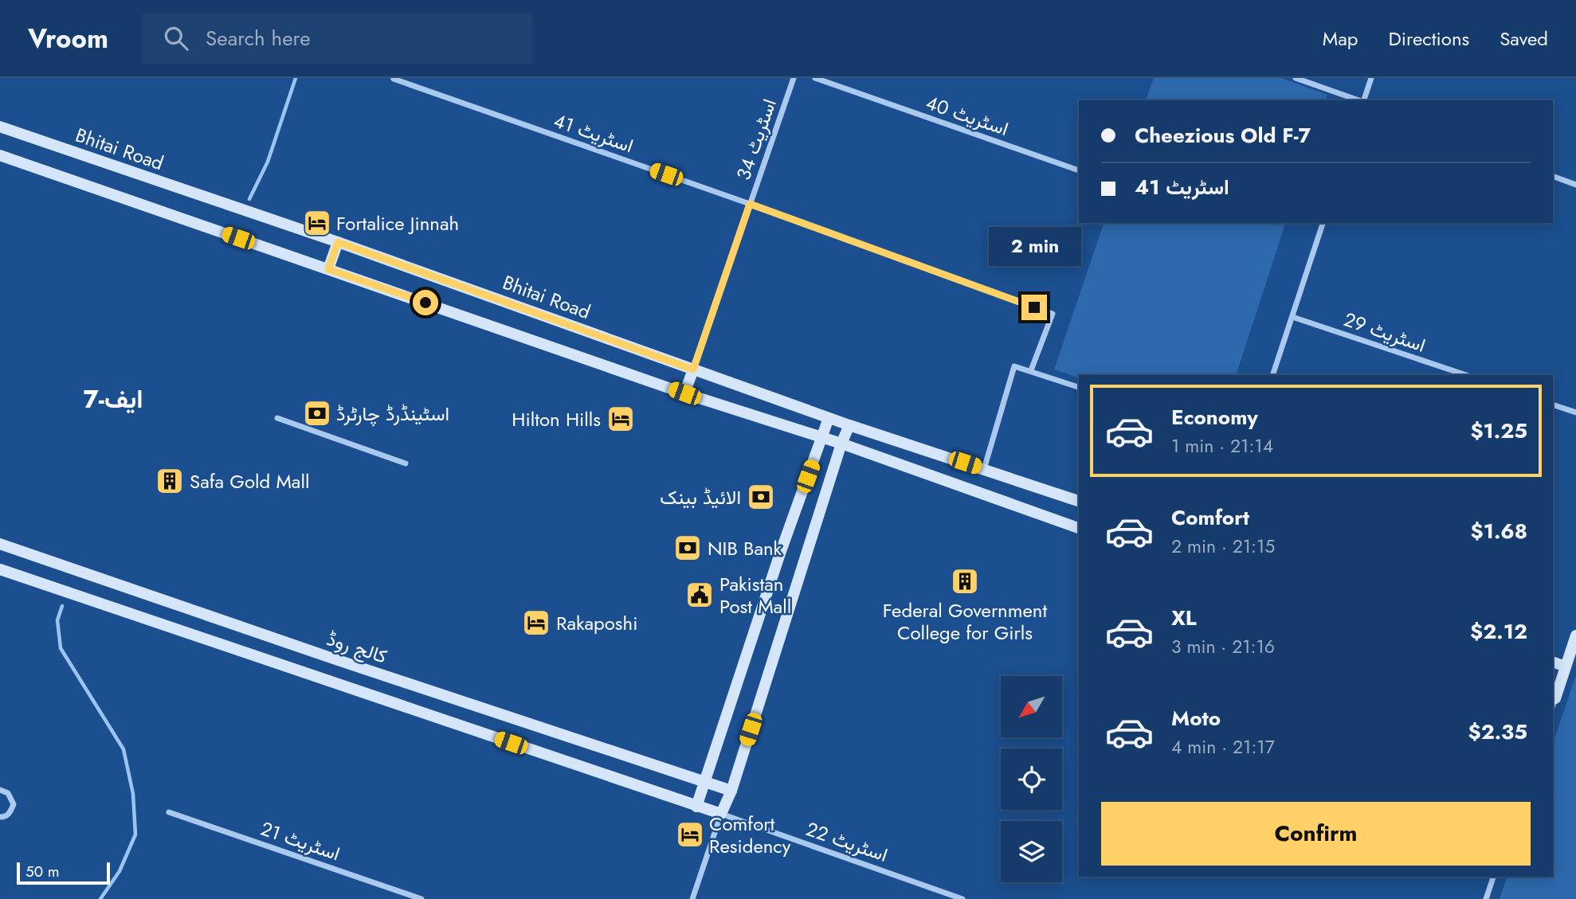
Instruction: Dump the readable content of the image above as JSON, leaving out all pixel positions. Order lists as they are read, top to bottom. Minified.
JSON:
{"streets":{"street":["اسٹریٹ 40","اسٹریٹ 41","اسٹریٹ 34","Bhitai Road","اسٹریٹ 29","کالج روڈ","اسٹریٹ 21","اسٹریٹ 22"]},"crossings":[["اسٹریٹ 41","اسٹریٹ 34"],["اسٹریٹ 34","Bhitai Road"],["کالج روڈ","اسٹریٹ 22"]],"districts":["ایف-7"],"places":{"hotel":["Fortalice Jinnah","Hilton Hills","Rakaposhi","Comfort Residency"],"bank":["اسٹینڈرڈ چارٹرڈ","الائیڈ بینک","NIB Bank"],"building":["Safa Gold Mall","Federal Government College for Girls"],"public building":["Pakistan Post Mall"]},"scale_bar":"50 m","north":"bottom left","page":{"header":"Vroom","search":"Search here","nav":["Map","Directions","Saved"],"banner":["Cheezious Old F-7","اسٹریٹ 41"],"bubble":"2 min","list":[{"name":"Economy","note":"1 min · 21:14","value":"$1.25"},{"name":"Comfort","note":"2 min · 21:15","value":"$1.68"},{"name":"XL","note":"3 min · 21:16","value":"$2.12"},{"name":"Moto","note":"4 min · 21:17","value":"$2.35"}],"buttons":"Confirm","scale":"50 m"}}
